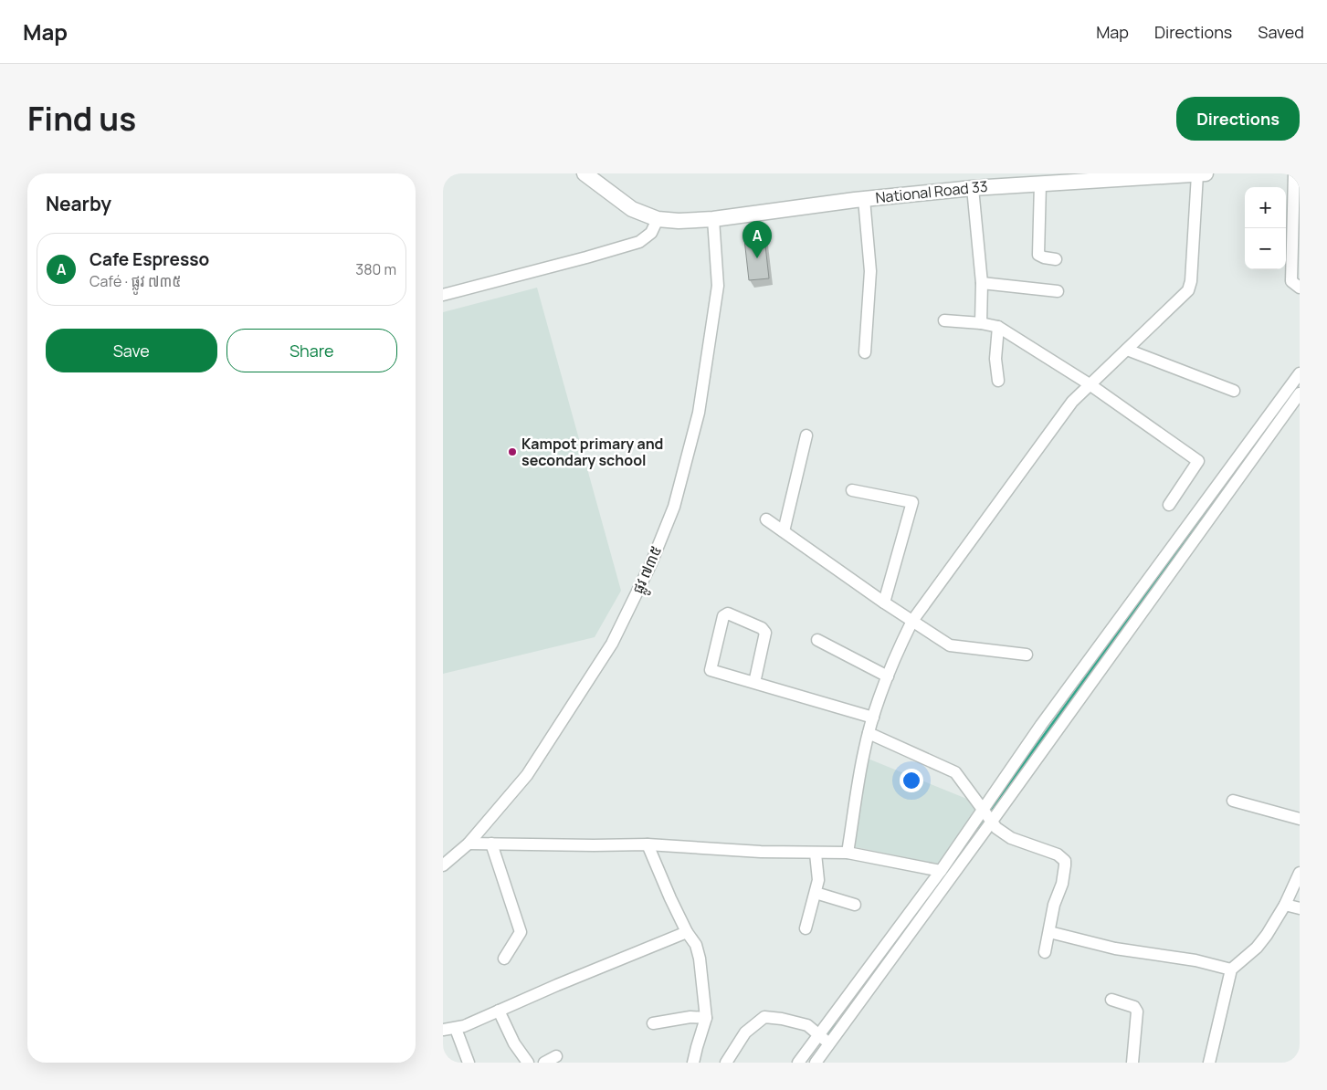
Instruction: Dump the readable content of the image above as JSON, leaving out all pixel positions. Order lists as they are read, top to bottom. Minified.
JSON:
{"streets":{"main road":["National Road 33"],"street":["ផ្លូវ ៧៣៥"]},"crossings":[["National Road 33","ផ្លូវ ៧៣៥"]],"places":["Kampot primary and secondary school"],"page":{"header":"Map","nav":["Map","Directions","Saved"],"title":"Find us","buttons":["Directions",["Save","Share"]],"heading":"Nearby","map_buttons":["+","−"],"pins":"A","list":[{"mark":"A","name":"Cafe Espresso","note":"Café · ផ្លូវ ៧៣៥","value":"380 m"}]}}
